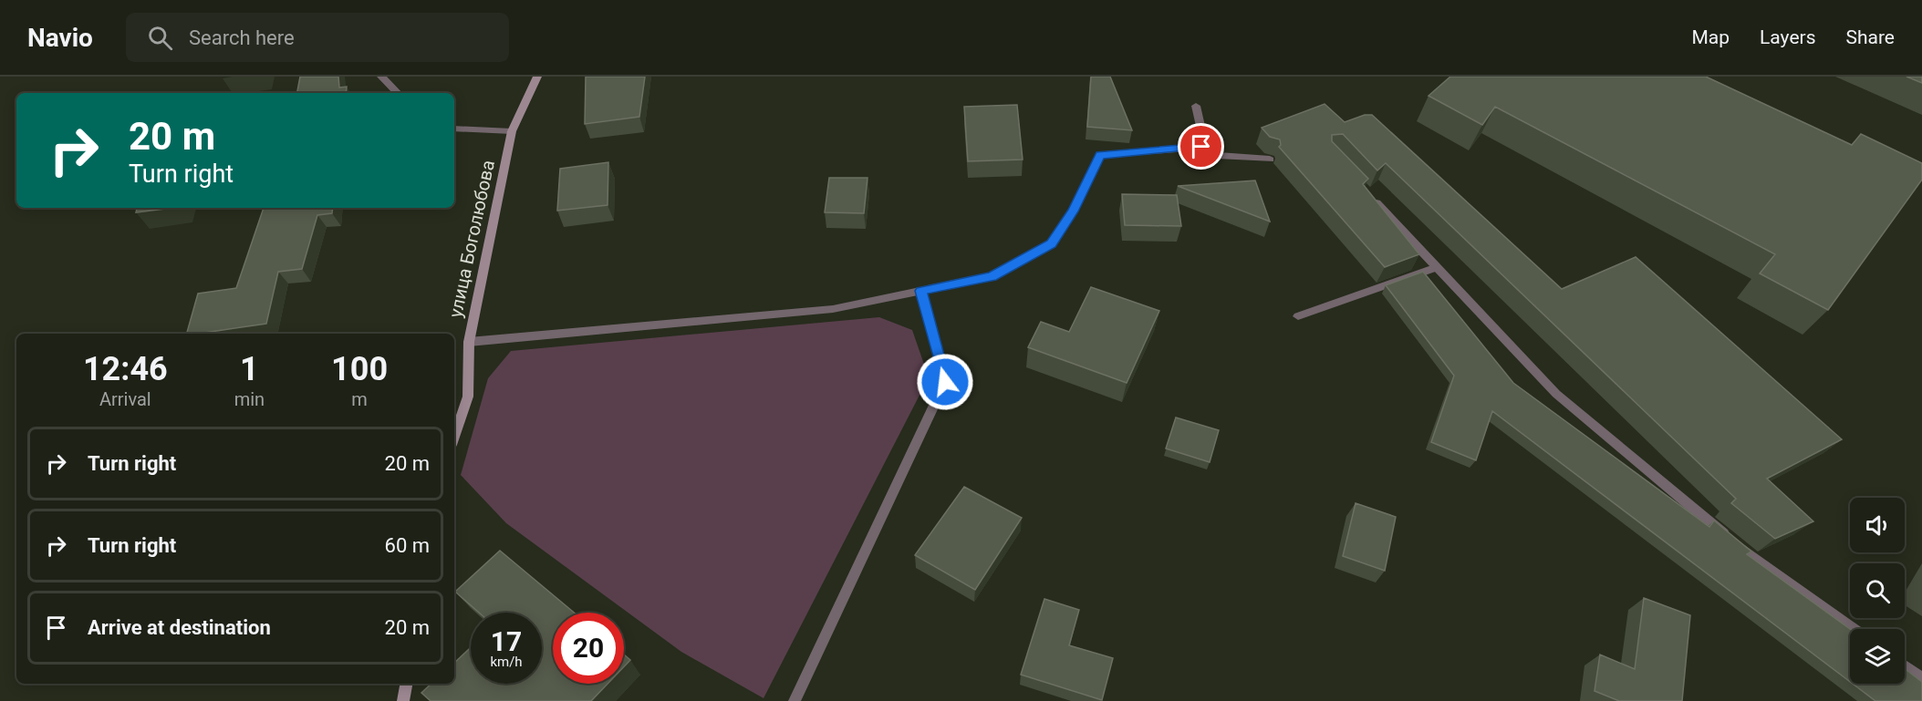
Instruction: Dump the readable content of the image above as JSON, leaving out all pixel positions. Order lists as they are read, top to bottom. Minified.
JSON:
{"streets":{"street":["улица Боголюбова"]},"page":{"header":"Navio","search":"Search here","nav":["Map","Layers","Share"],"turn":["20 m","Turn right"],"eta":["12:46","Arrival","1","min","100","m"],"list":[{"name":"Turn right","value":"20 m"},{"name":"Turn right","value":"60 m"},{"name":"Arrive at destination","value":"20 m"}],"speed":"17 km/h","limit":"20"}}
